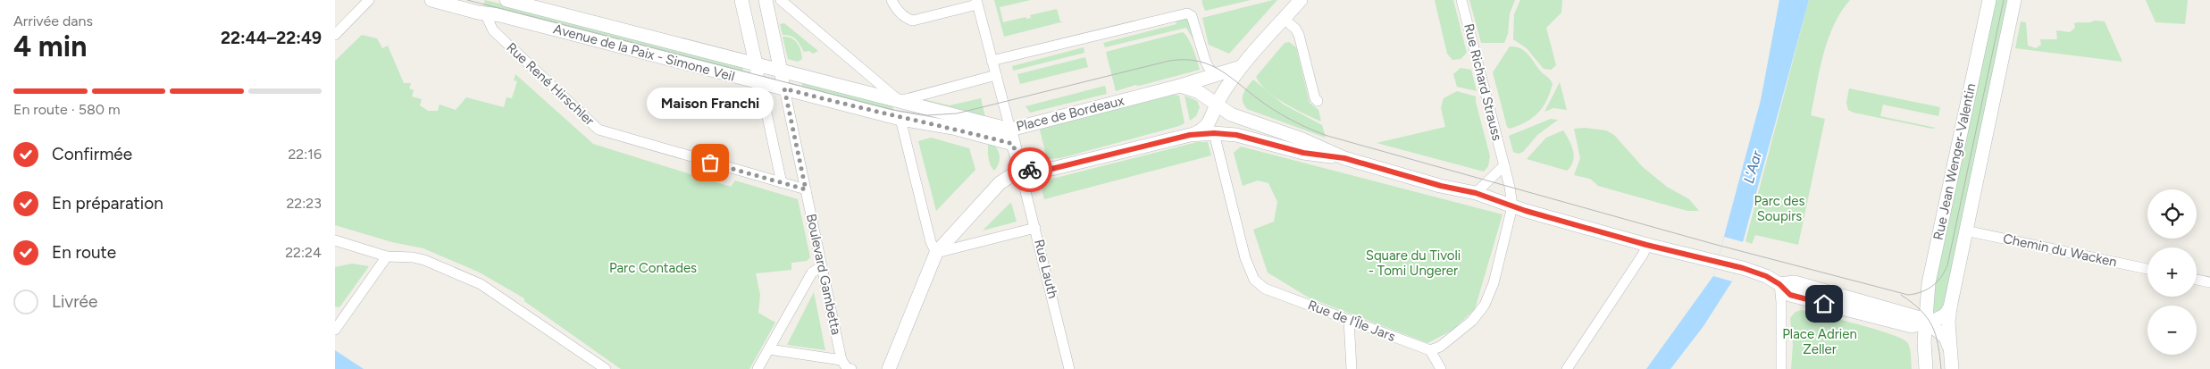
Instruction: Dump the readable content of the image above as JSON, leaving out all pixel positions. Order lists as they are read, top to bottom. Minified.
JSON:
{"streets":{"main road":["Avenue de la Paix - Simone Veil","Place de Bordeaux","Rue Jean Wenger-Valentin","Boulevard Gambetta"],"street":["Rue Richard Strauss","Rue René Hirschler","Chemin du Wacken","Rue Lauth","Rue de l'Île Jars"]},"crossings":[["Avenue de la Paix - Simone Veil","Rue René Hirschler"],["Avenue de la Paix - Simone Veil","Place de Bordeaux"],["Avenue de la Paix - Simone Veil","Boulevard Gambetta"],["Place de Bordeaux","Rue Lauth"],["Rue Jean Wenger-Valentin","Chemin du Wacken"]],"water":["L'Aar"],"parks":["Parc des Soupirs","Square du Tivoli - Tomi Ungerer","Parc Contades","Place Adrien Zeller"],"places":["Maison Franchi"],"page":{"heading":["4 min","Arrivée dans","22:44–22:49"],"bar":"En route · 580 m","bubble":"Maison Franchi","list":[["Confirmée","22:16"],["En préparation","22:23"],["En route","22:24"],"Livrée"],"map_buttons":["+","−"]}}
